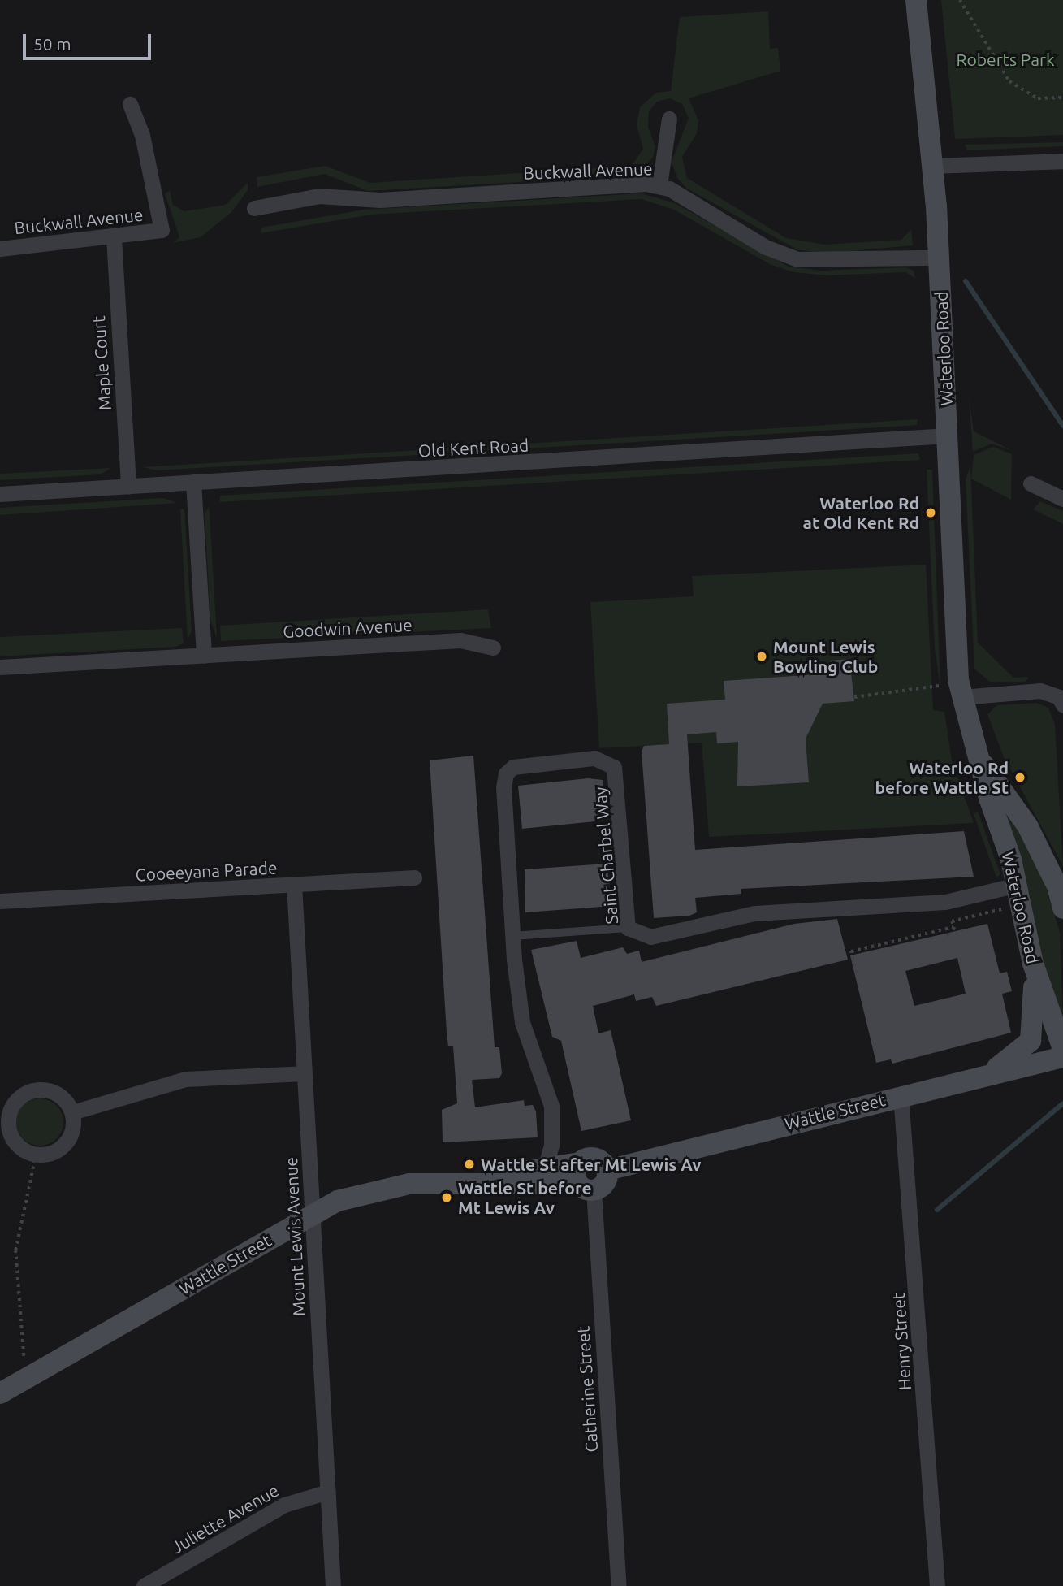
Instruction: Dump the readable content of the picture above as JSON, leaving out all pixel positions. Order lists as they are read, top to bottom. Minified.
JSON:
{"streets":{"main road":["Waterloo Road","Wattle Street"],"street":["Buckwall Avenue","Maple Court","Old Kent Road","Goodwin Avenue","Saint Charbel Way","Cooeeyana Parade","Mount Lewis Avenue","Henry Street","Catherine Street","Juliette Avenue"]},"crossings":[["Buckwall Avenue","Waterloo Road"],["Buckwall Avenue","Maple Court"],["Waterloo Road","Old Kent Road"],["Waterloo Road","Saint Charbel Way"],["Maple Court","Old Kent Road"],["Saint Charbel Way","Wattle Street"],["Cooeeyana Parade","Mount Lewis Avenue"],["Wattle Street","Mount Lewis Avenue"],["Wattle Street","Henry Street"],["Wattle Street","Catherine Street"],["Mount Lewis Avenue","Juliette Avenue"]],"parks":["Roberts Park"],"places":["Waterloo Rd at Old Kent Rd","Mount Lewis Bowling Club","Waterloo Rd before Wattle St","Wattle St after Mt Lewis Av","Wattle St before Mt Lewis Av"],"scale_bar":"50 m"}
